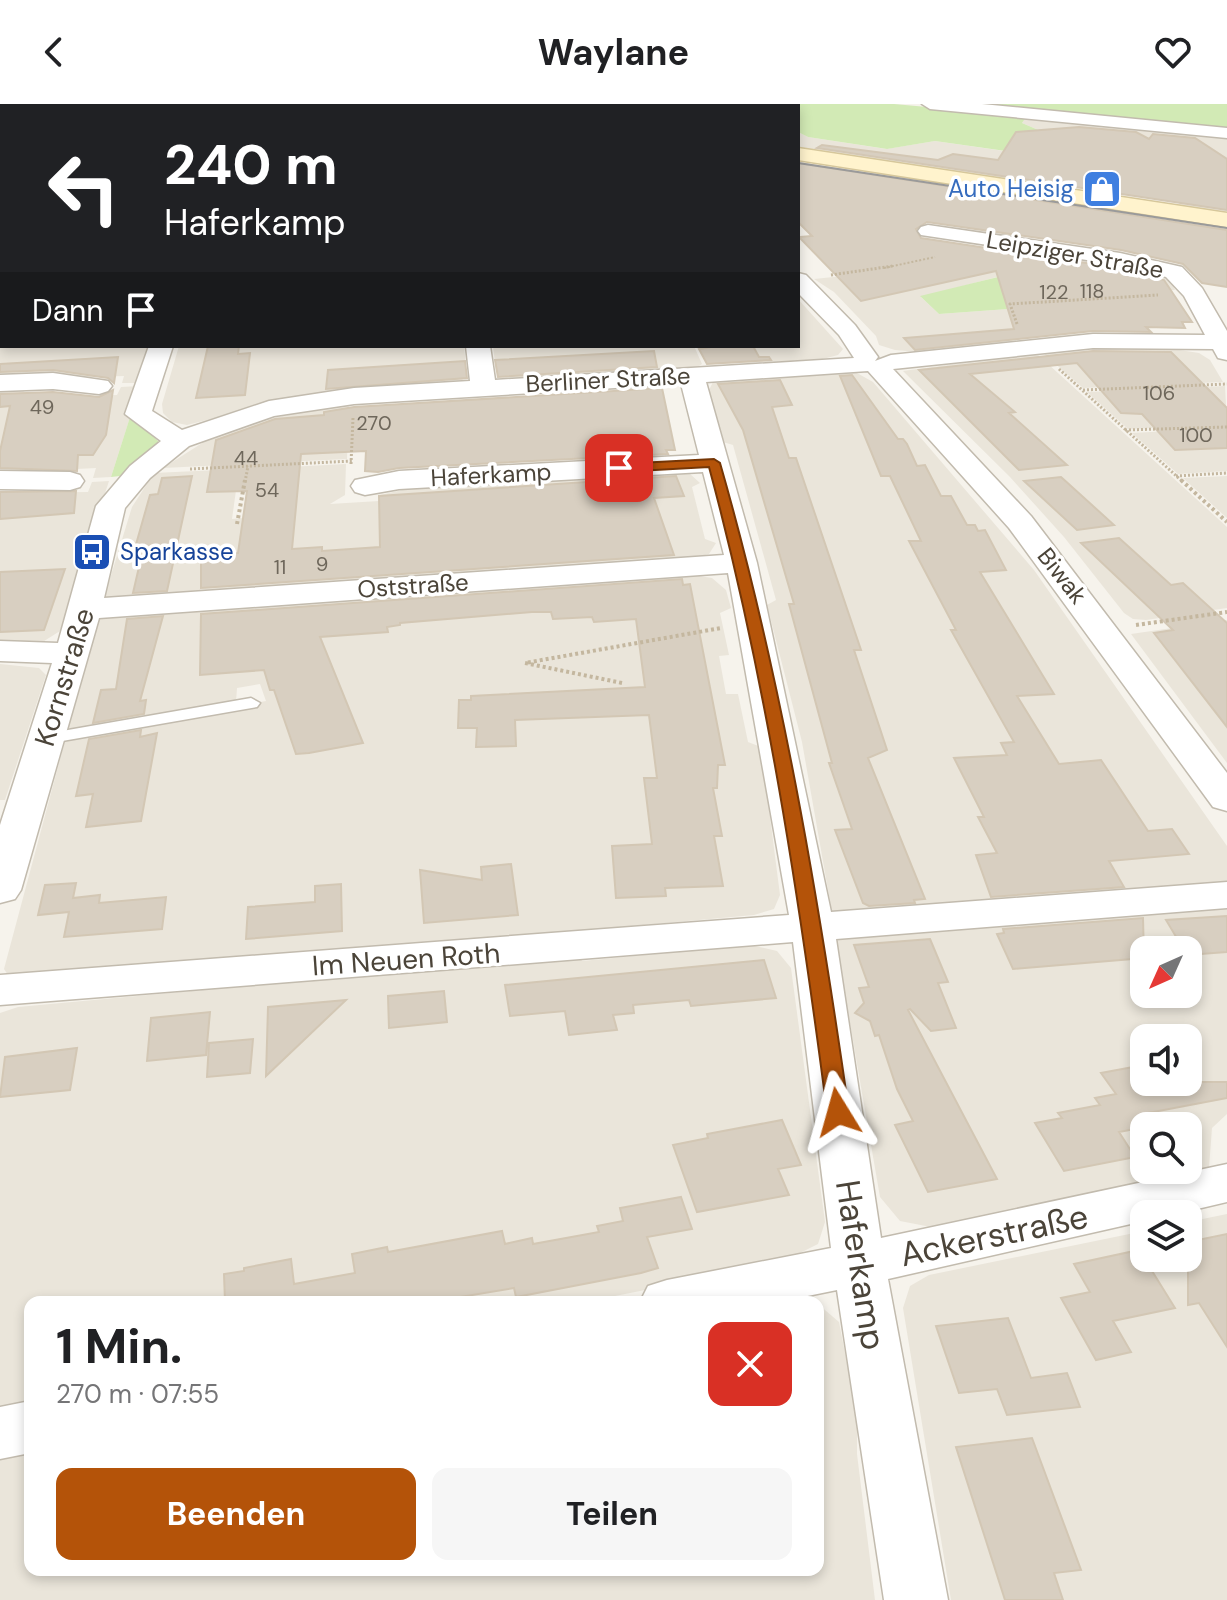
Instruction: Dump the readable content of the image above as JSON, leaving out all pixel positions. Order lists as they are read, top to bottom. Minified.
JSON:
{"streets":{"street":["Leipziger Straße","Berliner Straße","Haferkamp","Biwak","Oststraße","Kornstraße","Im Neuen Roth","Ackerstraße"]},"crossings":[["Leipziger Straße","Berliner Straße"],["Berliner Straße","Haferkamp"],["Berliner Straße","Biwak"],["Berliner Straße","Kornstraße"],["Haferkamp","Oststraße"],["Haferkamp","Im Neuen Roth"],["Haferkamp","Ackerstraße"],["Oststraße","Kornstraße"]],"places":{"shop":["Auto Heisig"],"bus stop":["Sparkasse"]},"house_numbers":["118","122","106","49","270","100","44","54","9","11"],"north":"bottom left","page":{"header":"Waylane","turn":["240 m","Haferkamp"],"then":"Dann","heading":["1 Min.","270 m · 07:55"],"buttons":["Beenden","Teilen"]}}
